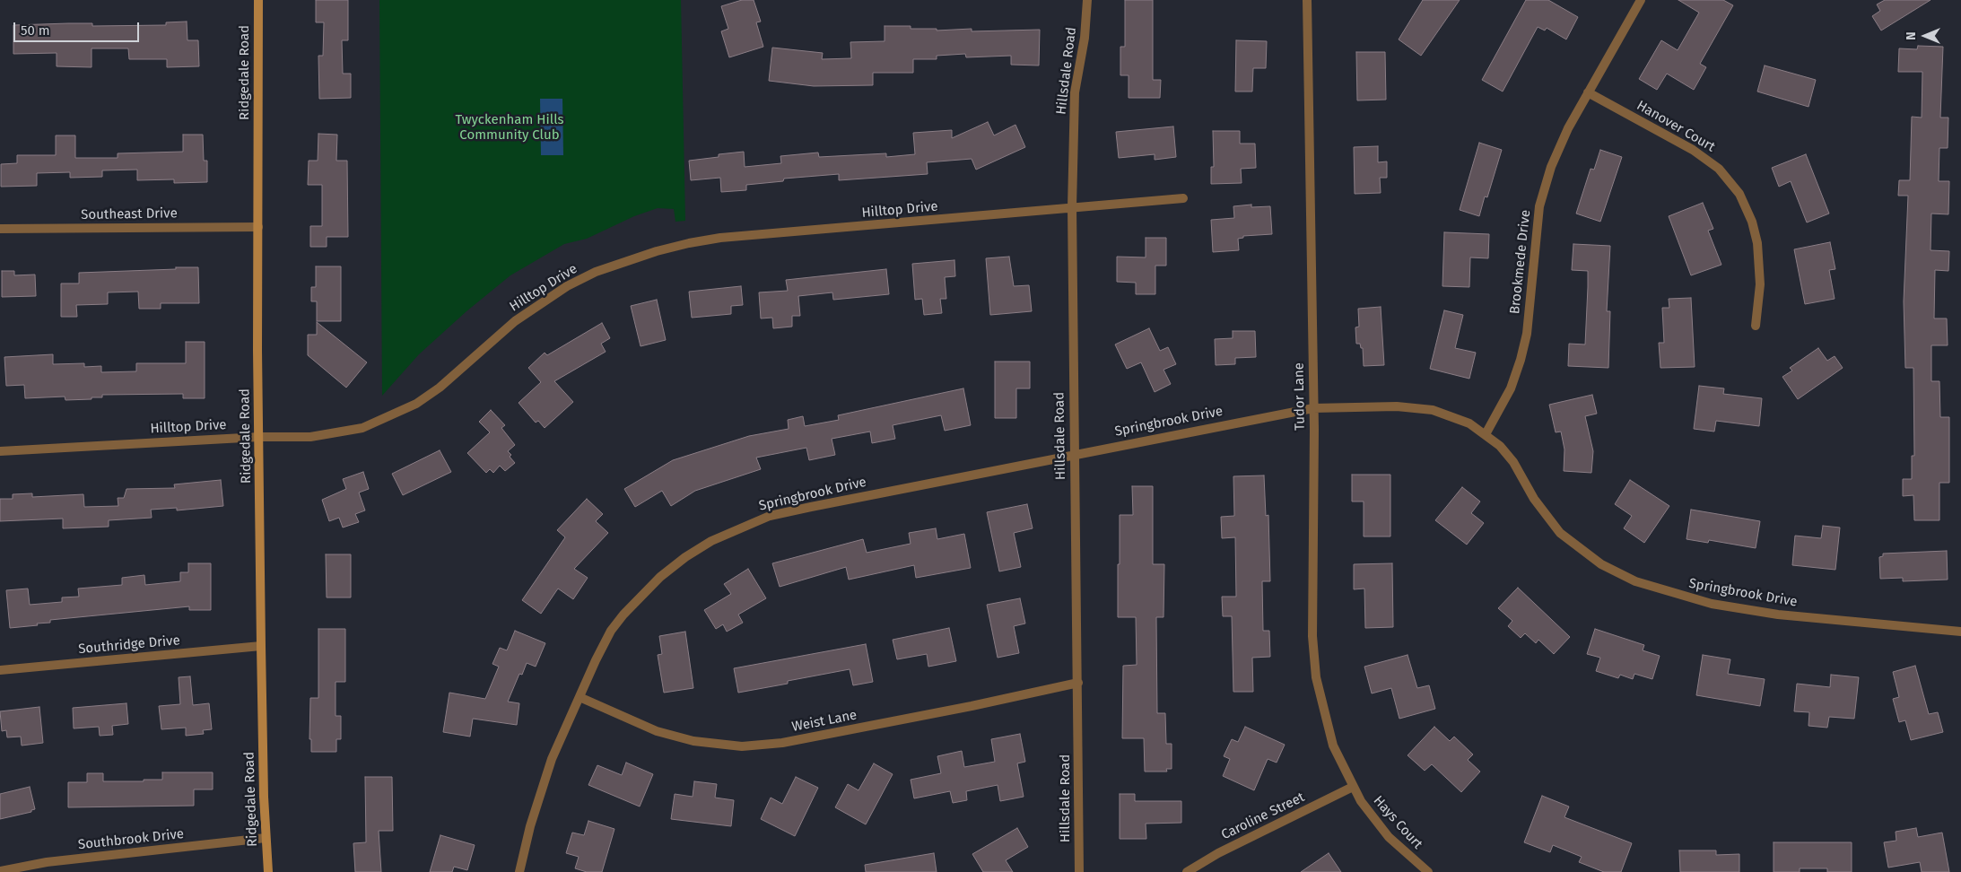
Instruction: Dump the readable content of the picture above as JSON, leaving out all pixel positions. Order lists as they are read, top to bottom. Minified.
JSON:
{"streets":{"street":["Hillsdale Road","Ridgedale Road","Hanover Court","Hilltop Drive","Southeast Drive","Brookmede Drive","Tudor Lane","Springbrook Drive","Southridge Drive","Weist Lane","Caroline Street","Hays Court","Southbrook Drive"]},"crossings":[["Hillsdale Road","Hilltop Drive"],["Hillsdale Road","Springbrook Drive"],["Hillsdale Road","Weist Lane"],["Ridgedale Road","Hilltop Drive"],["Ridgedale Road","Southeast Drive"],["Ridgedale Road","Southridge Drive"],["Ridgedale Road","Southbrook Drive"],["Hanover Court","Brookmede Drive"],["Brookmede Drive","Springbrook Drive"],["Tudor Lane","Springbrook Drive"],["Tudor Lane","Caroline Street"],["Tudor Lane","Hays Court"],["Springbrook Drive","Weist Lane"],["Caroline Street","Hays Court"]],"parks":["Twyckenham Hills Community Club"],"scale_bar":"50 m","north":"left"}
